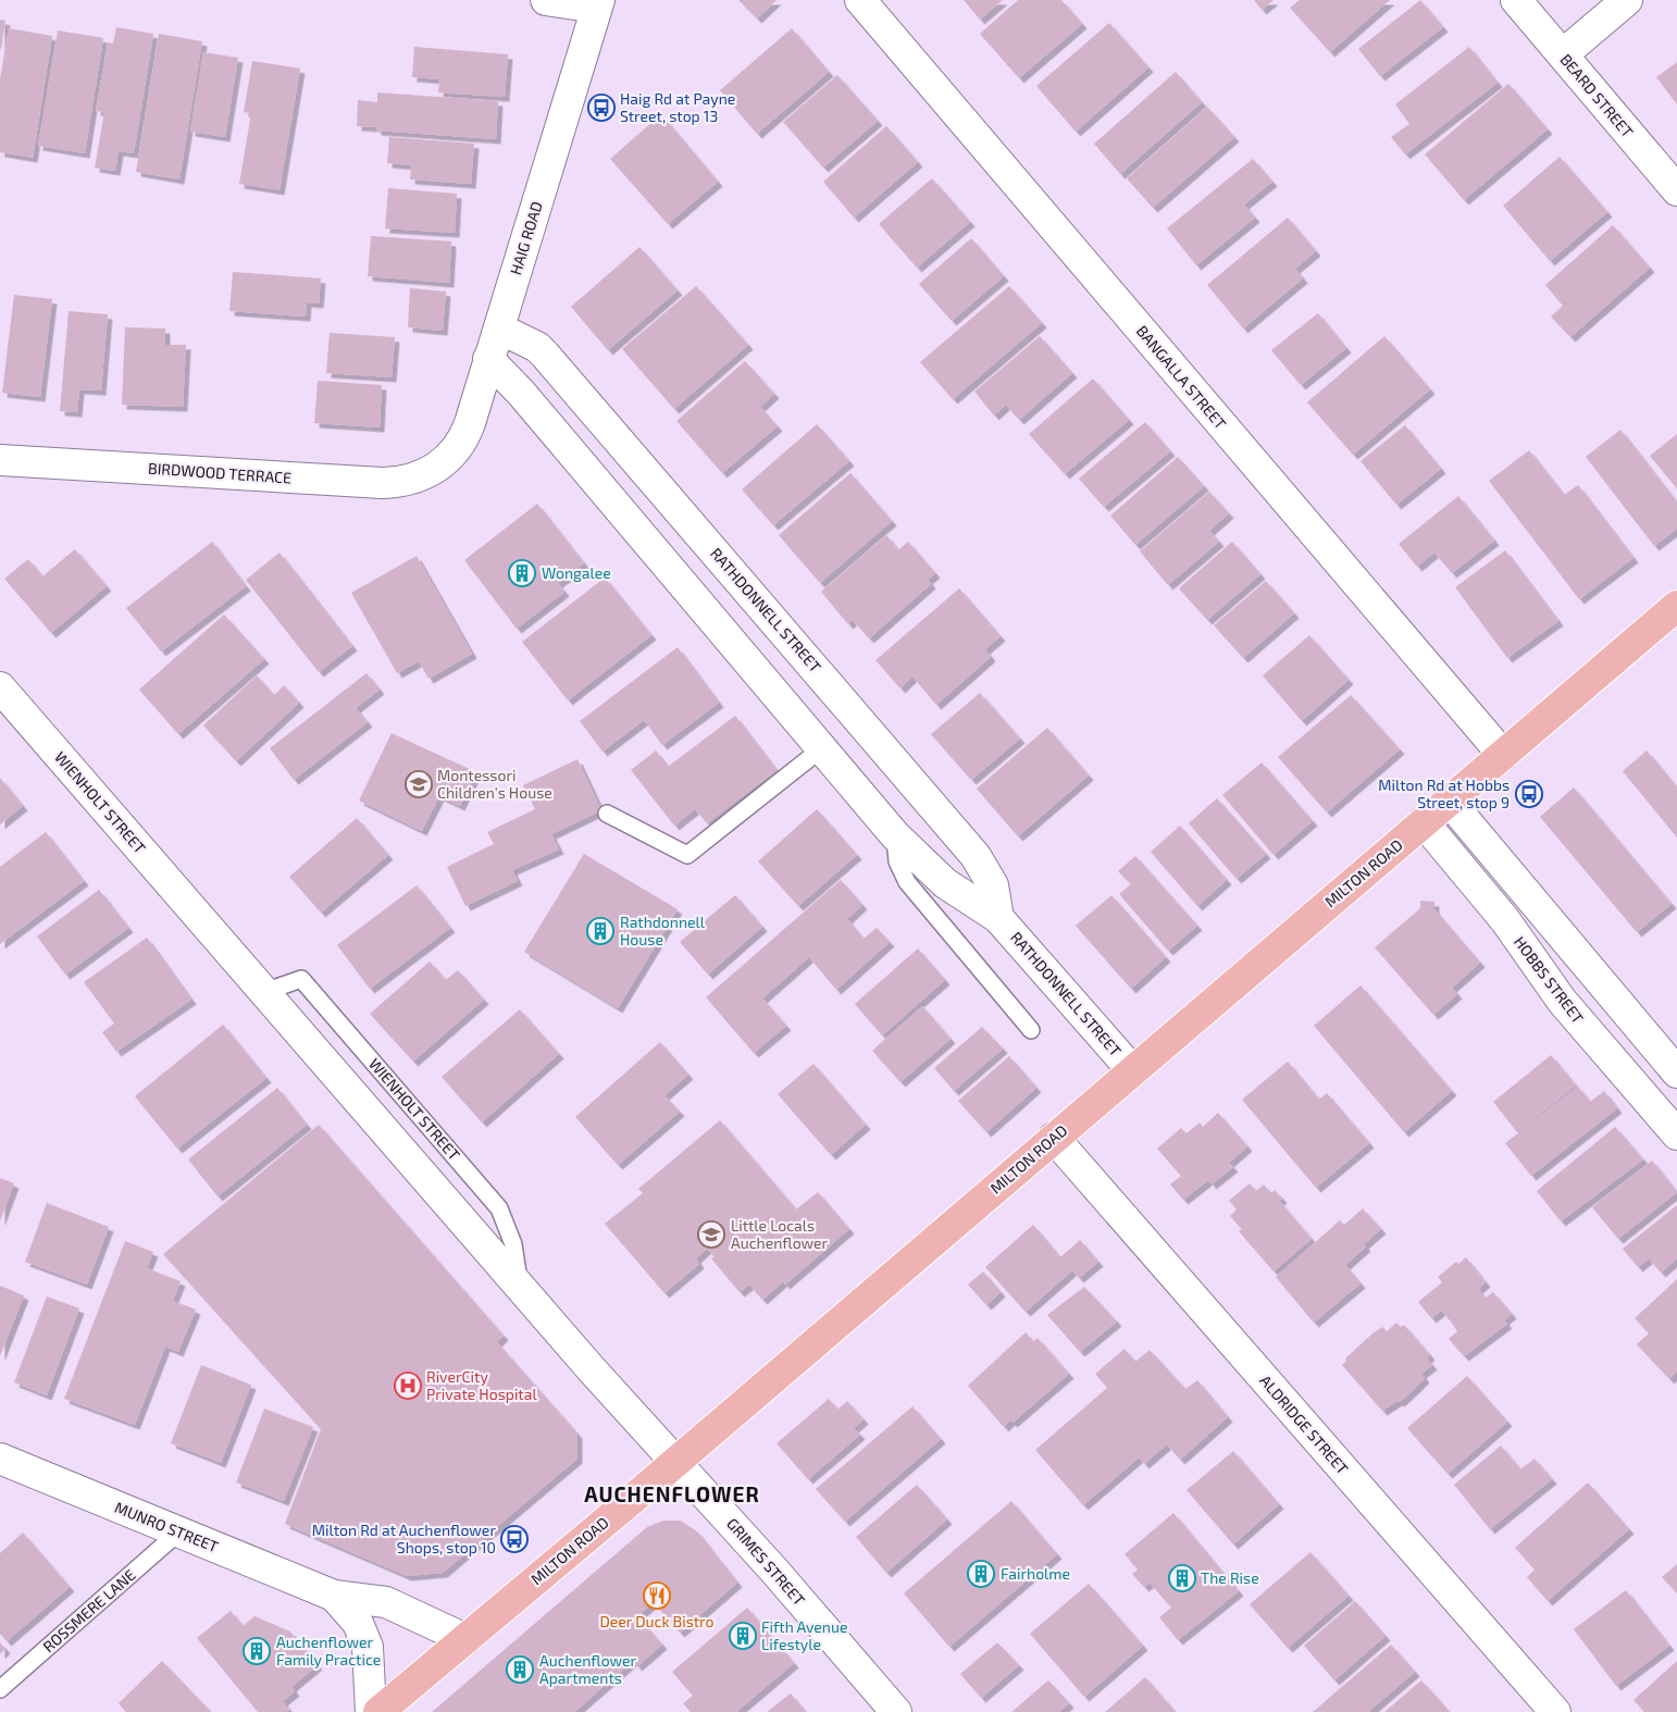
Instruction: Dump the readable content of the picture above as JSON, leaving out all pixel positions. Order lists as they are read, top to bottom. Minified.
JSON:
{"streets":{"main road":["MILTON ROAD"],"street":["BEARD STREET","HAIG ROAD","BANGALLA STREET","BIRDWOOD TERRACE","RATHDONNELL STREET","WIENHOLT STREET","HOBBS STREET","ALDRIDGE STREET","MUNRO STREET","GRIMES STREET"],"lane":["ROSSMERE LANE"]},"crossings":[["HAIG ROAD","BIRDWOOD TERRACE"],["HAIG ROAD","RATHDONNELL STREET"],["BANGALLA STREET","MILTON ROAD"],["RATHDONNELL STREET","MILTON ROAD"],["WIENHOLT STREET","MILTON ROAD"],["WIENHOLT STREET","GRIMES STREET"],["MILTON ROAD","HOBBS STREET"],["MILTON ROAD","ALDRIDGE STREET"],["MILTON ROAD","MUNRO STREET"],["MILTON ROAD","GRIMES STREET"],["MUNRO STREET","ROSSMERE LANE"]],"districts":["AUCHENFLOWER"],"places":{"bus stop":["Haig Rd at Payne Street, stop 13","Milton Rd at Hobbs Street, stop 9","Milton Rd at Auchenflower Shops, stop 10"],"building":["Wongalee","Rathdonnell House","Fairholme","The Rise","Fifth Avenue Lifestyle","Auchenflower Family Practice","Auchenflower Apartments"],"school or university":["Montessori Children's House","Little Locals Auchenflower"],"hospital":["RiverCity Private Hospital"],"restaurant":["Deer Duck Bistro"]}}
